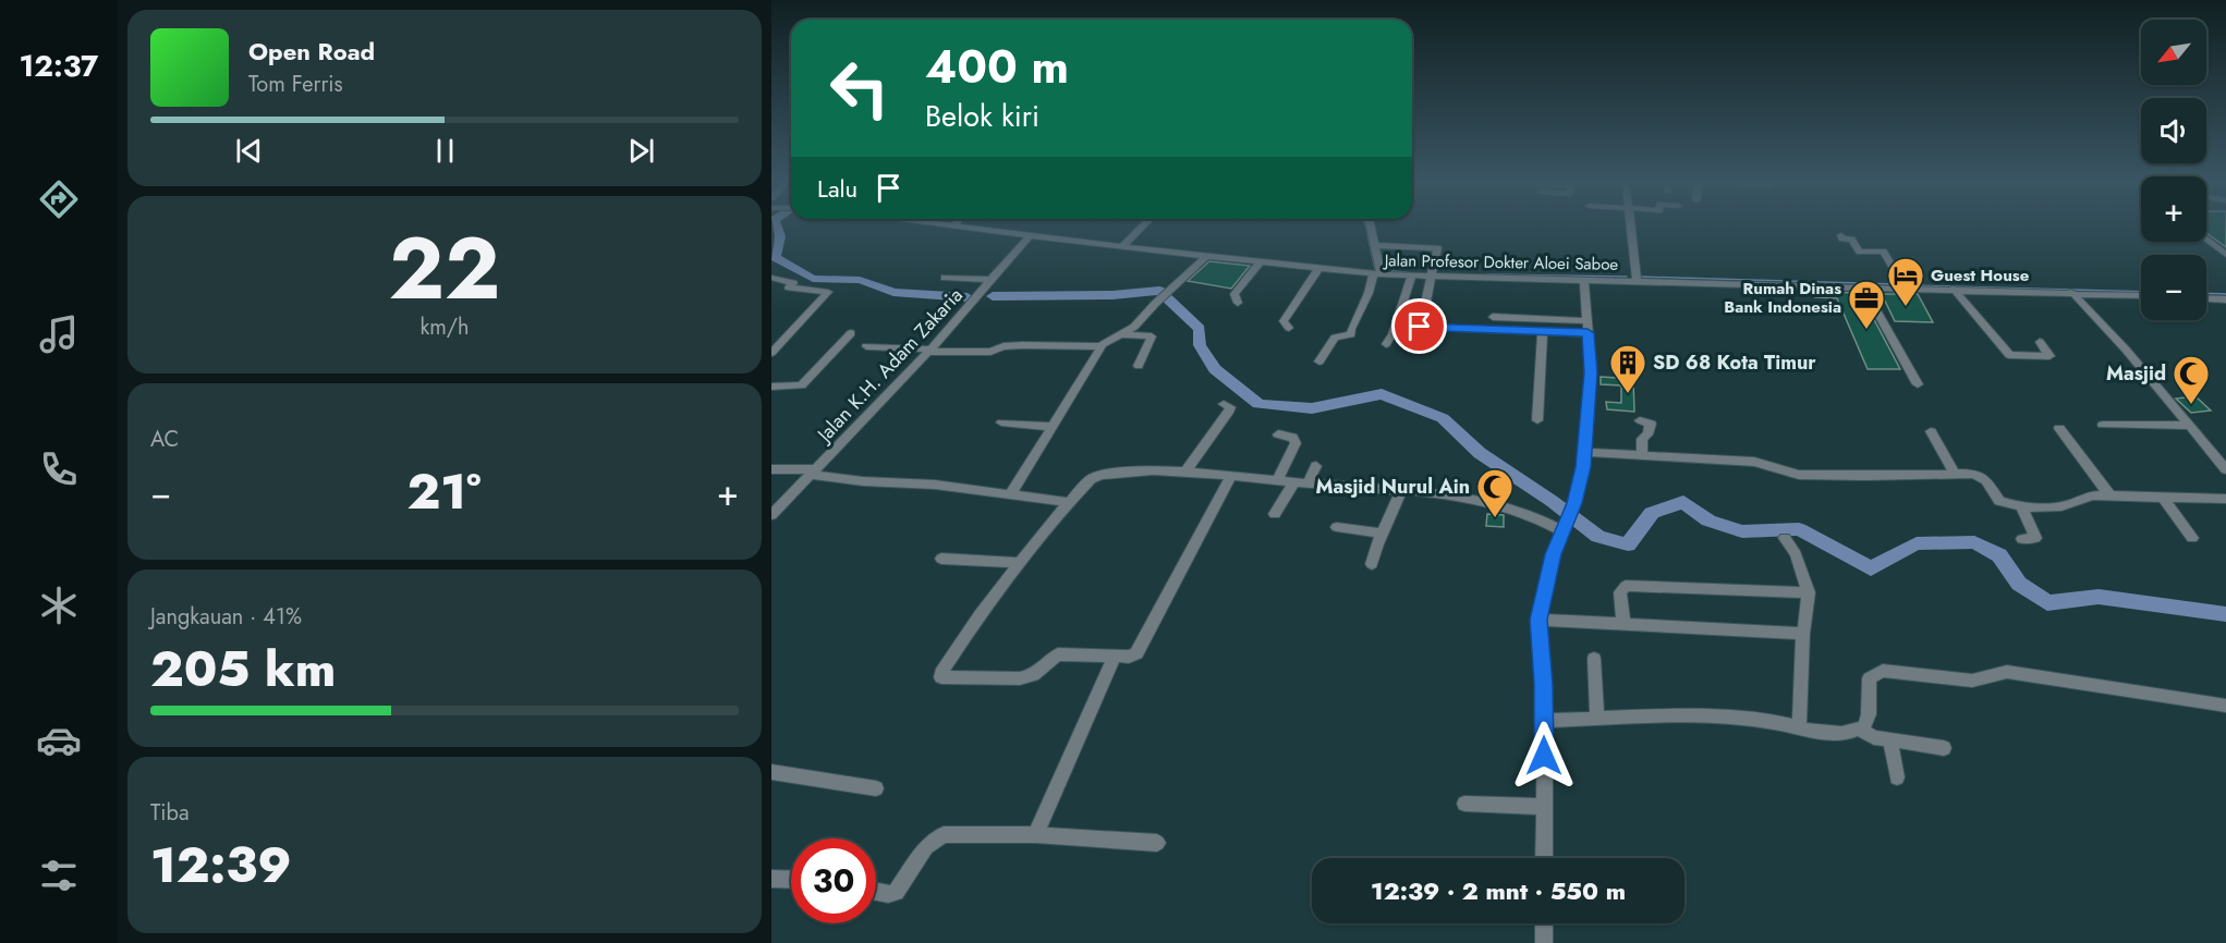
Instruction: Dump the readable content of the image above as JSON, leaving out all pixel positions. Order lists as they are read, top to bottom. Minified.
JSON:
{"streets":{"street":["Jalan Profesor Dokter Aloei Saboe","Jalan K.H. Adam Zakaria"]},"crossings":[["Jalan Profesor Dokter Aloei Saboe","Jalan K.H. Adam Zakaria"]],"places":{"hotel":["Guest House"],"office":["Rumah Dinas Bank Indonesia"],"building":["SD 68 Kota Timur"],"mosque":["Masjid","Masjid Nurul Ain"]},"north":"bottom left","page":{"tabs":"12:37","map_buttons":["+","−"],"turn":["400 m","Belok kiri"],"song":["Open Road","Tom Ferris"],"then":"Lalu","tile":[["22","km/h"],"AC",["Jangkauan · 41%","205 km"],["Tiba","12:39"]],"heat":["−","21°","+"],"limit":"30","trip":"12:39 · 2 mnt · 550 m"}}
